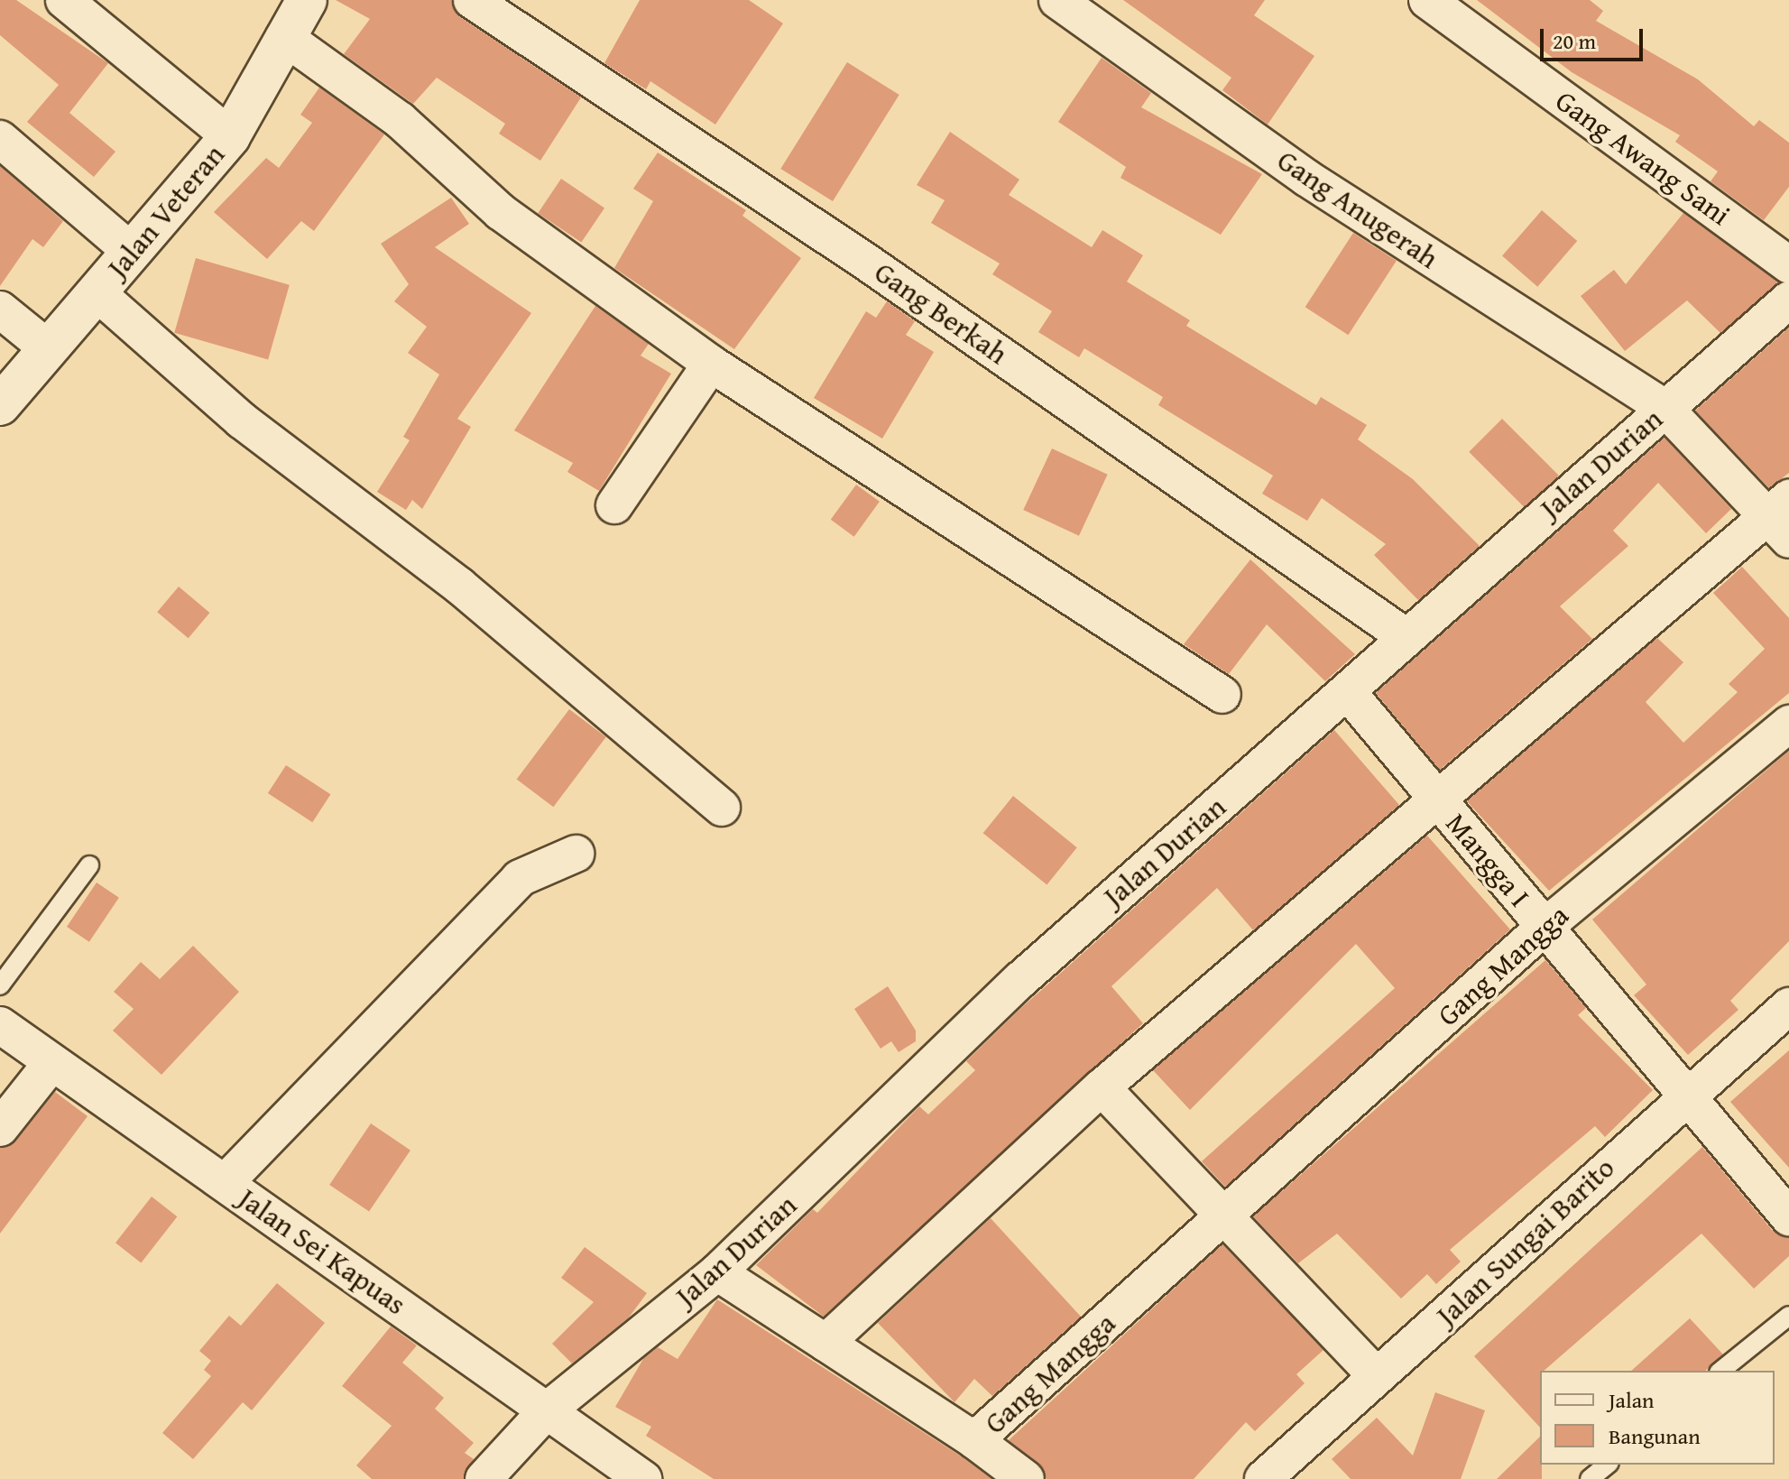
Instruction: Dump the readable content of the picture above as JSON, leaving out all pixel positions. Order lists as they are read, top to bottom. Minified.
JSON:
{"streets":{"street":["Gang Awang Sani","Gang Anugerah","Jalan Veteran","Gang Berkah","Jalan Durian","Mangga I","Gang Mangga","Jalan Sungai Barito","Jalan Sei Kapuas"]},"crossings":[["Gang Anugerah","Jalan Durian"],["Gang Berkah","Jalan Durian"],["Jalan Durian","Mangga I"],["Jalan Durian","Gang Mangga"],["Jalan Durian","Jalan Sei Kapuas"],["Mangga I","Gang Mangga"],["Mangga I","Jalan Sungai Barito"]],"legend":["Jalan","Bangunan"],"scale_bar":"20 m"}
